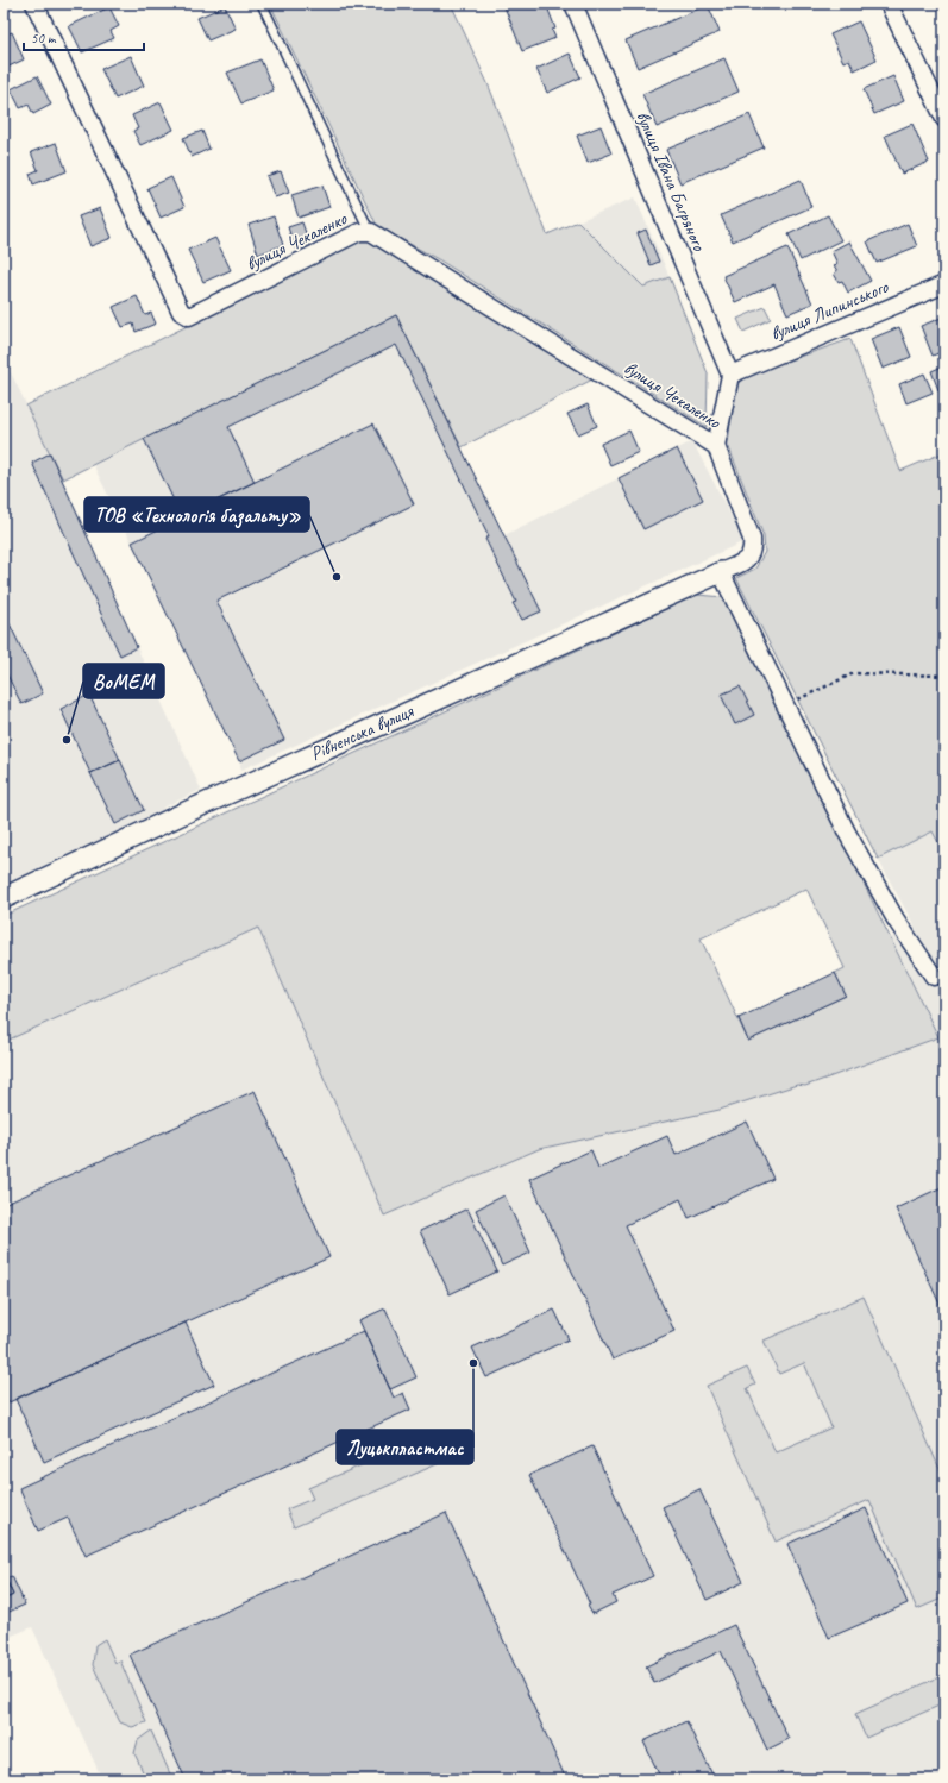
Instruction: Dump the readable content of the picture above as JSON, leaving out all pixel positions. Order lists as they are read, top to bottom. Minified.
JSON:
{"streets":{"street":["вулиця Івана Багряного","вулиця Чекаленко","вулиця Липинського","Рівненська вулиця"]},"crossings":[["вулиця Івана Багряного","вулиця Липинського"]],"places":["ТОВ «Технологія базальту»","ВоМЕМ","Луцькпластмас"],"scale_bar":"50 m"}
